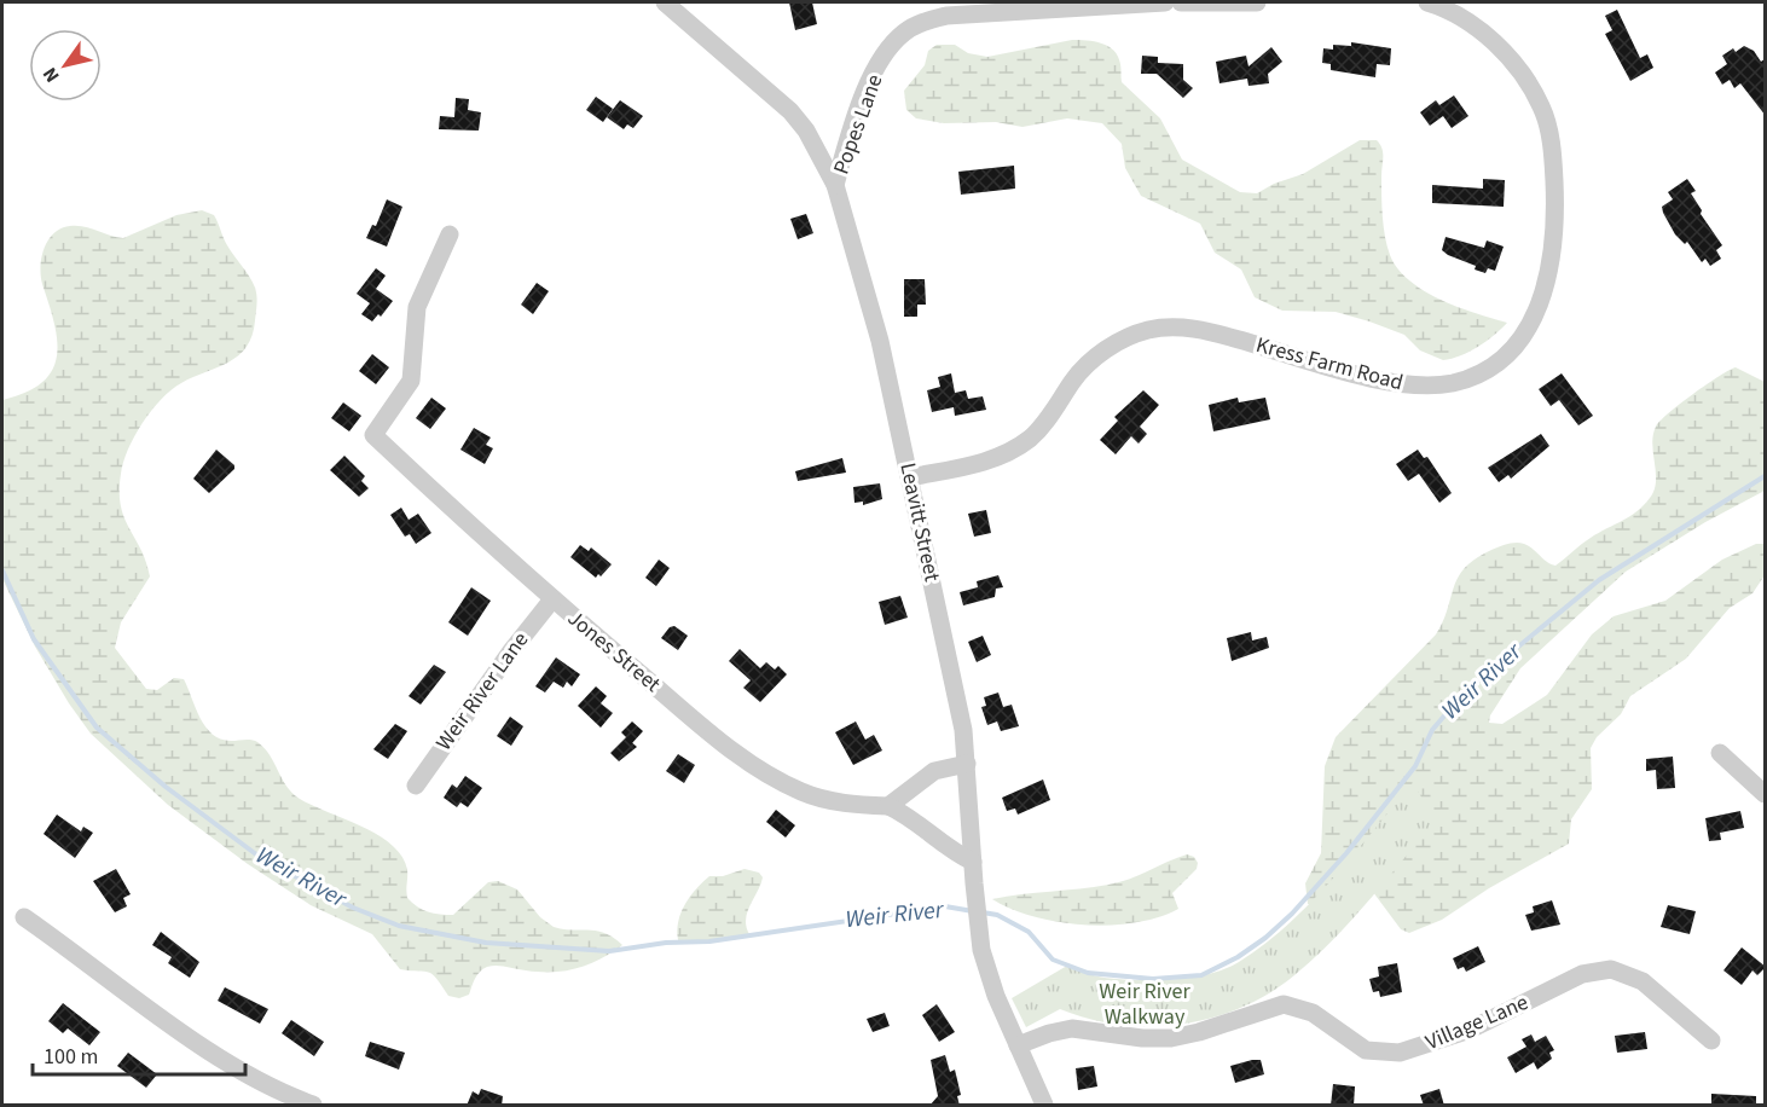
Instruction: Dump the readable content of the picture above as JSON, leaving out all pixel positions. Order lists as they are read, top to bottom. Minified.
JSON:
{"streets":{"street":["Popes Lane","Kress Farm Road","Leavitt Street","Jones Street","Weir River Lane","Village Lane"]},"crossings":[["Popes Lane","Leavitt Street"],["Kress Farm Road","Leavitt Street"],["Leavitt Street","Jones Street"],["Leavitt Street","Village Lane"],["Jones Street","Weir River Lane"]],"water":["Weir River"],"parks":["Weir River Walkway"],"scale_bar":"100 m","north":"bottom left"}
